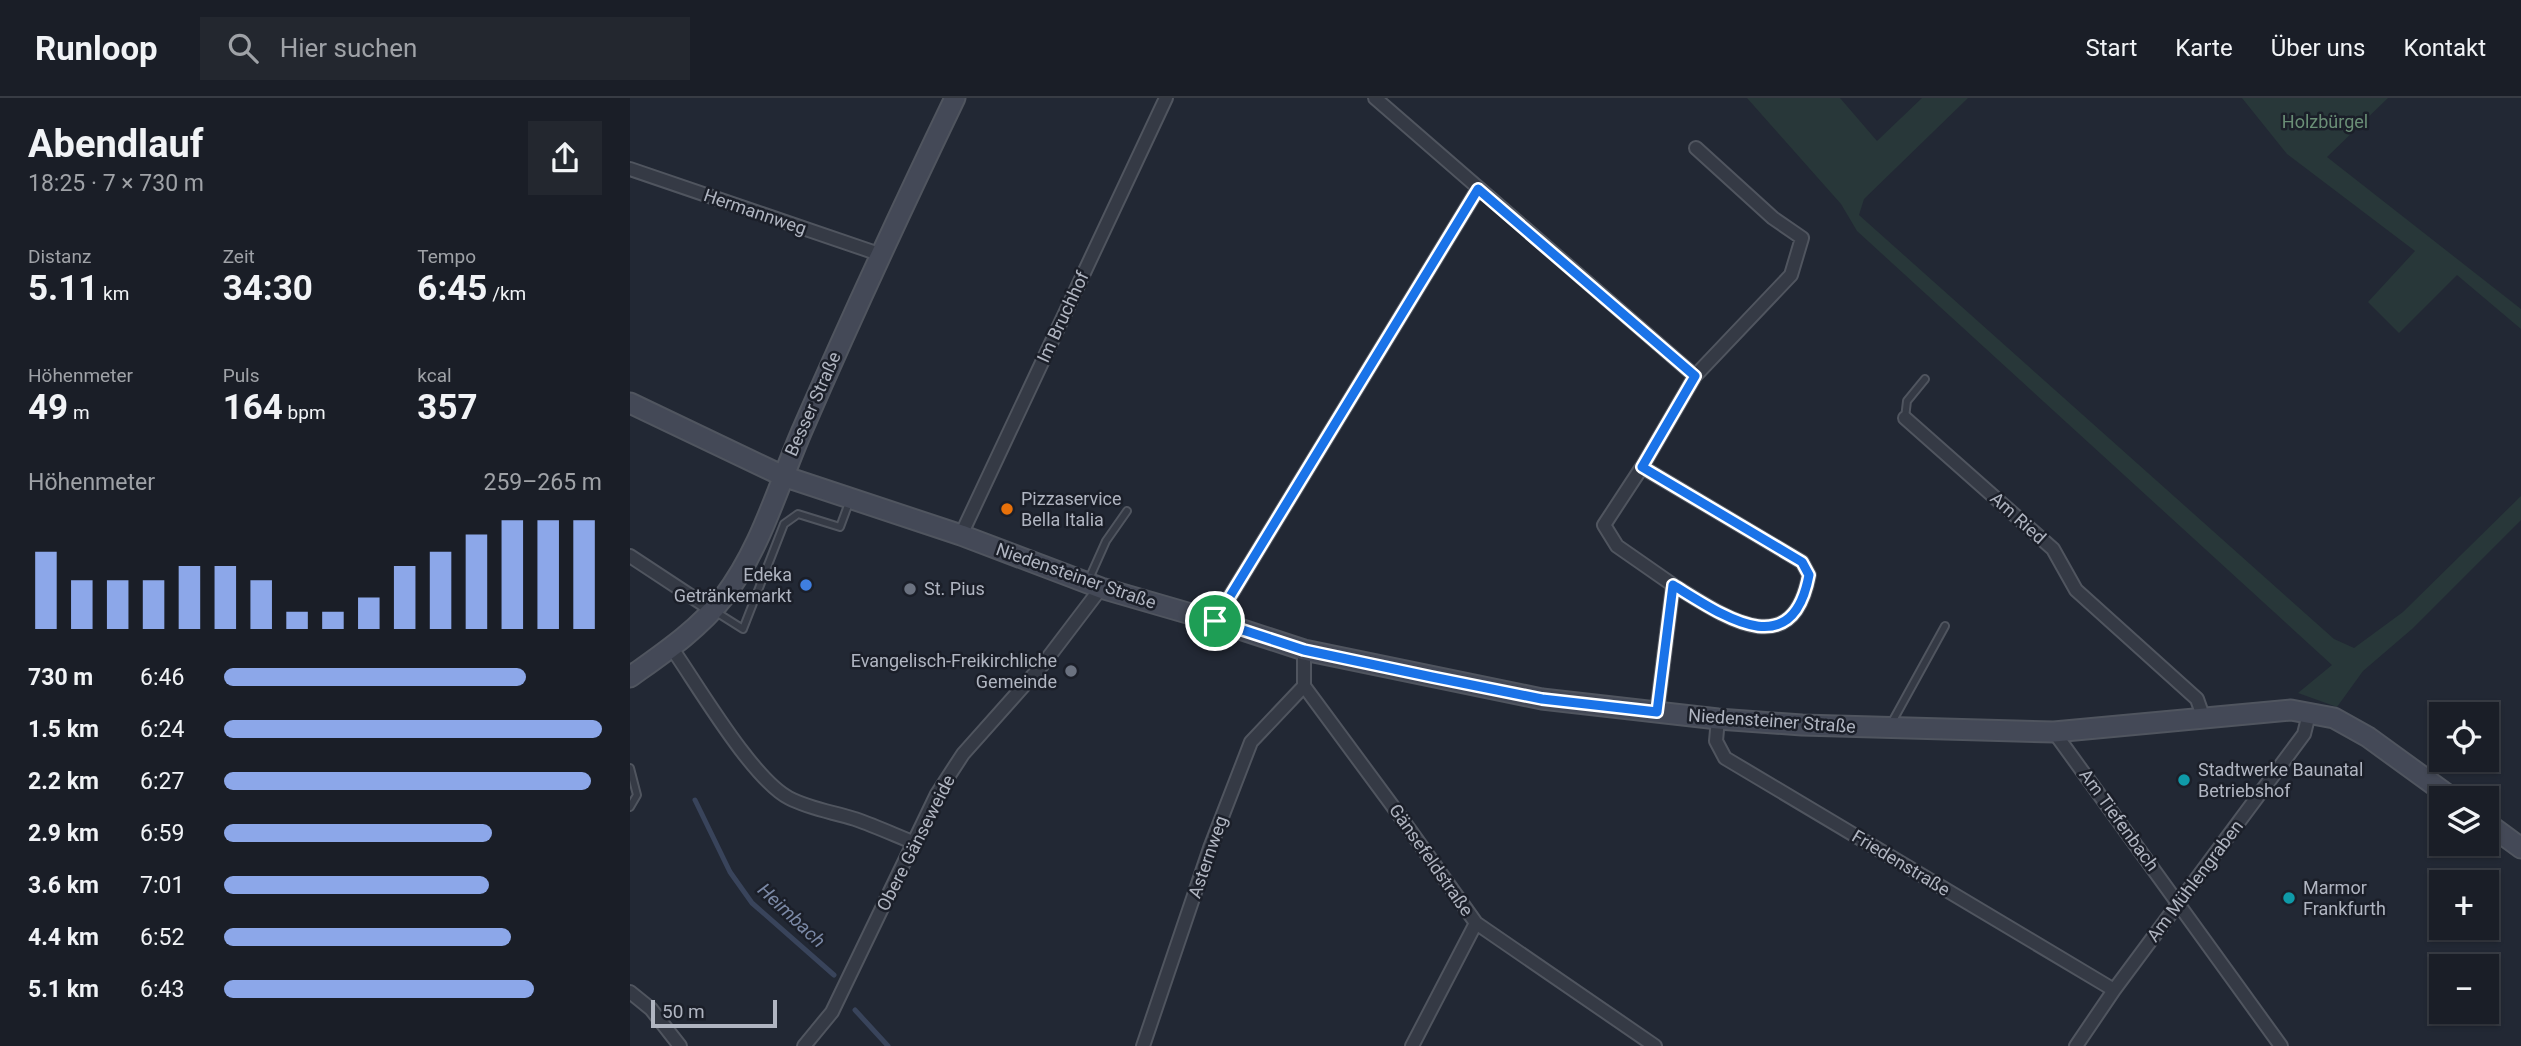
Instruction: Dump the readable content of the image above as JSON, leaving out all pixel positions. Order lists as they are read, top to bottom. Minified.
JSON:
{"streets":{"main road":["Besser Straße","Niedensteiner Straße"],"street":["Hermannweg","Im Bruchhof","Am Ried","Am Tiefenbach","Obere Gänseweide","Asternweg","Gänsefeldstraße","Friedenstraße","Am Mühlengraben"]},"crossings":[["Hermannweg","Besser Straße"],["Im Bruchhof","Niedensteiner Straße"],["Besser Straße","Niedensteiner Straße"],["Am Ried","Niedensteiner Straße"],["Niedensteiner Straße","Am Tiefenbach"],["Niedensteiner Straße","Obere Gänseweide"],["Niedensteiner Straße","Friedenstraße"],["Niedensteiner Straße","Am Mühlengraben"],["Am Tiefenbach","Am Mühlengraben"],["Asternweg","Gänsefeldstraße"],["Friedenstraße","Am Mühlengraben"]],"water":["Heimbach"],"parks":["Holzbürgel"],"places":["Pizzaservice Bella Italia","Edeka Getränkemarkt","St. Pius","Evangelisch-Freikirchliche Gemeinde","Stadtwerke Baunatal Betriebshof","Marmor Frankfurth"],"scale_bar":"50 m","page":{"header":"Runloop","search":"Hier suchen","nav":["Start","Karte","Über uns","Kontakt"],"heading":["Abendlauf","18:25 · 7 × 730 m"],"stats":[["Distanz","5.11 km"],["Zeit","34:30"],["Tempo","6:45 /km"],["Höhenmeter","49 m"],["Puls","164 bpm"],["kcal","357"]],"chart":["Höhenmeter","259–265 m"],"list":[{"name":"730 m","note":"6:46"},{"name":"1.5 km","note":"6:24"},{"name":"2.2 km","note":"6:27"},{"name":"2.9 km","note":"6:59"},{"name":"3.6 km","note":"7:01"},{"name":"4.4 km","note":"6:52"},{"name":"5.1 km","note":"6:43"}],"map_buttons":["+","−"],"scale":"50 m"}}
